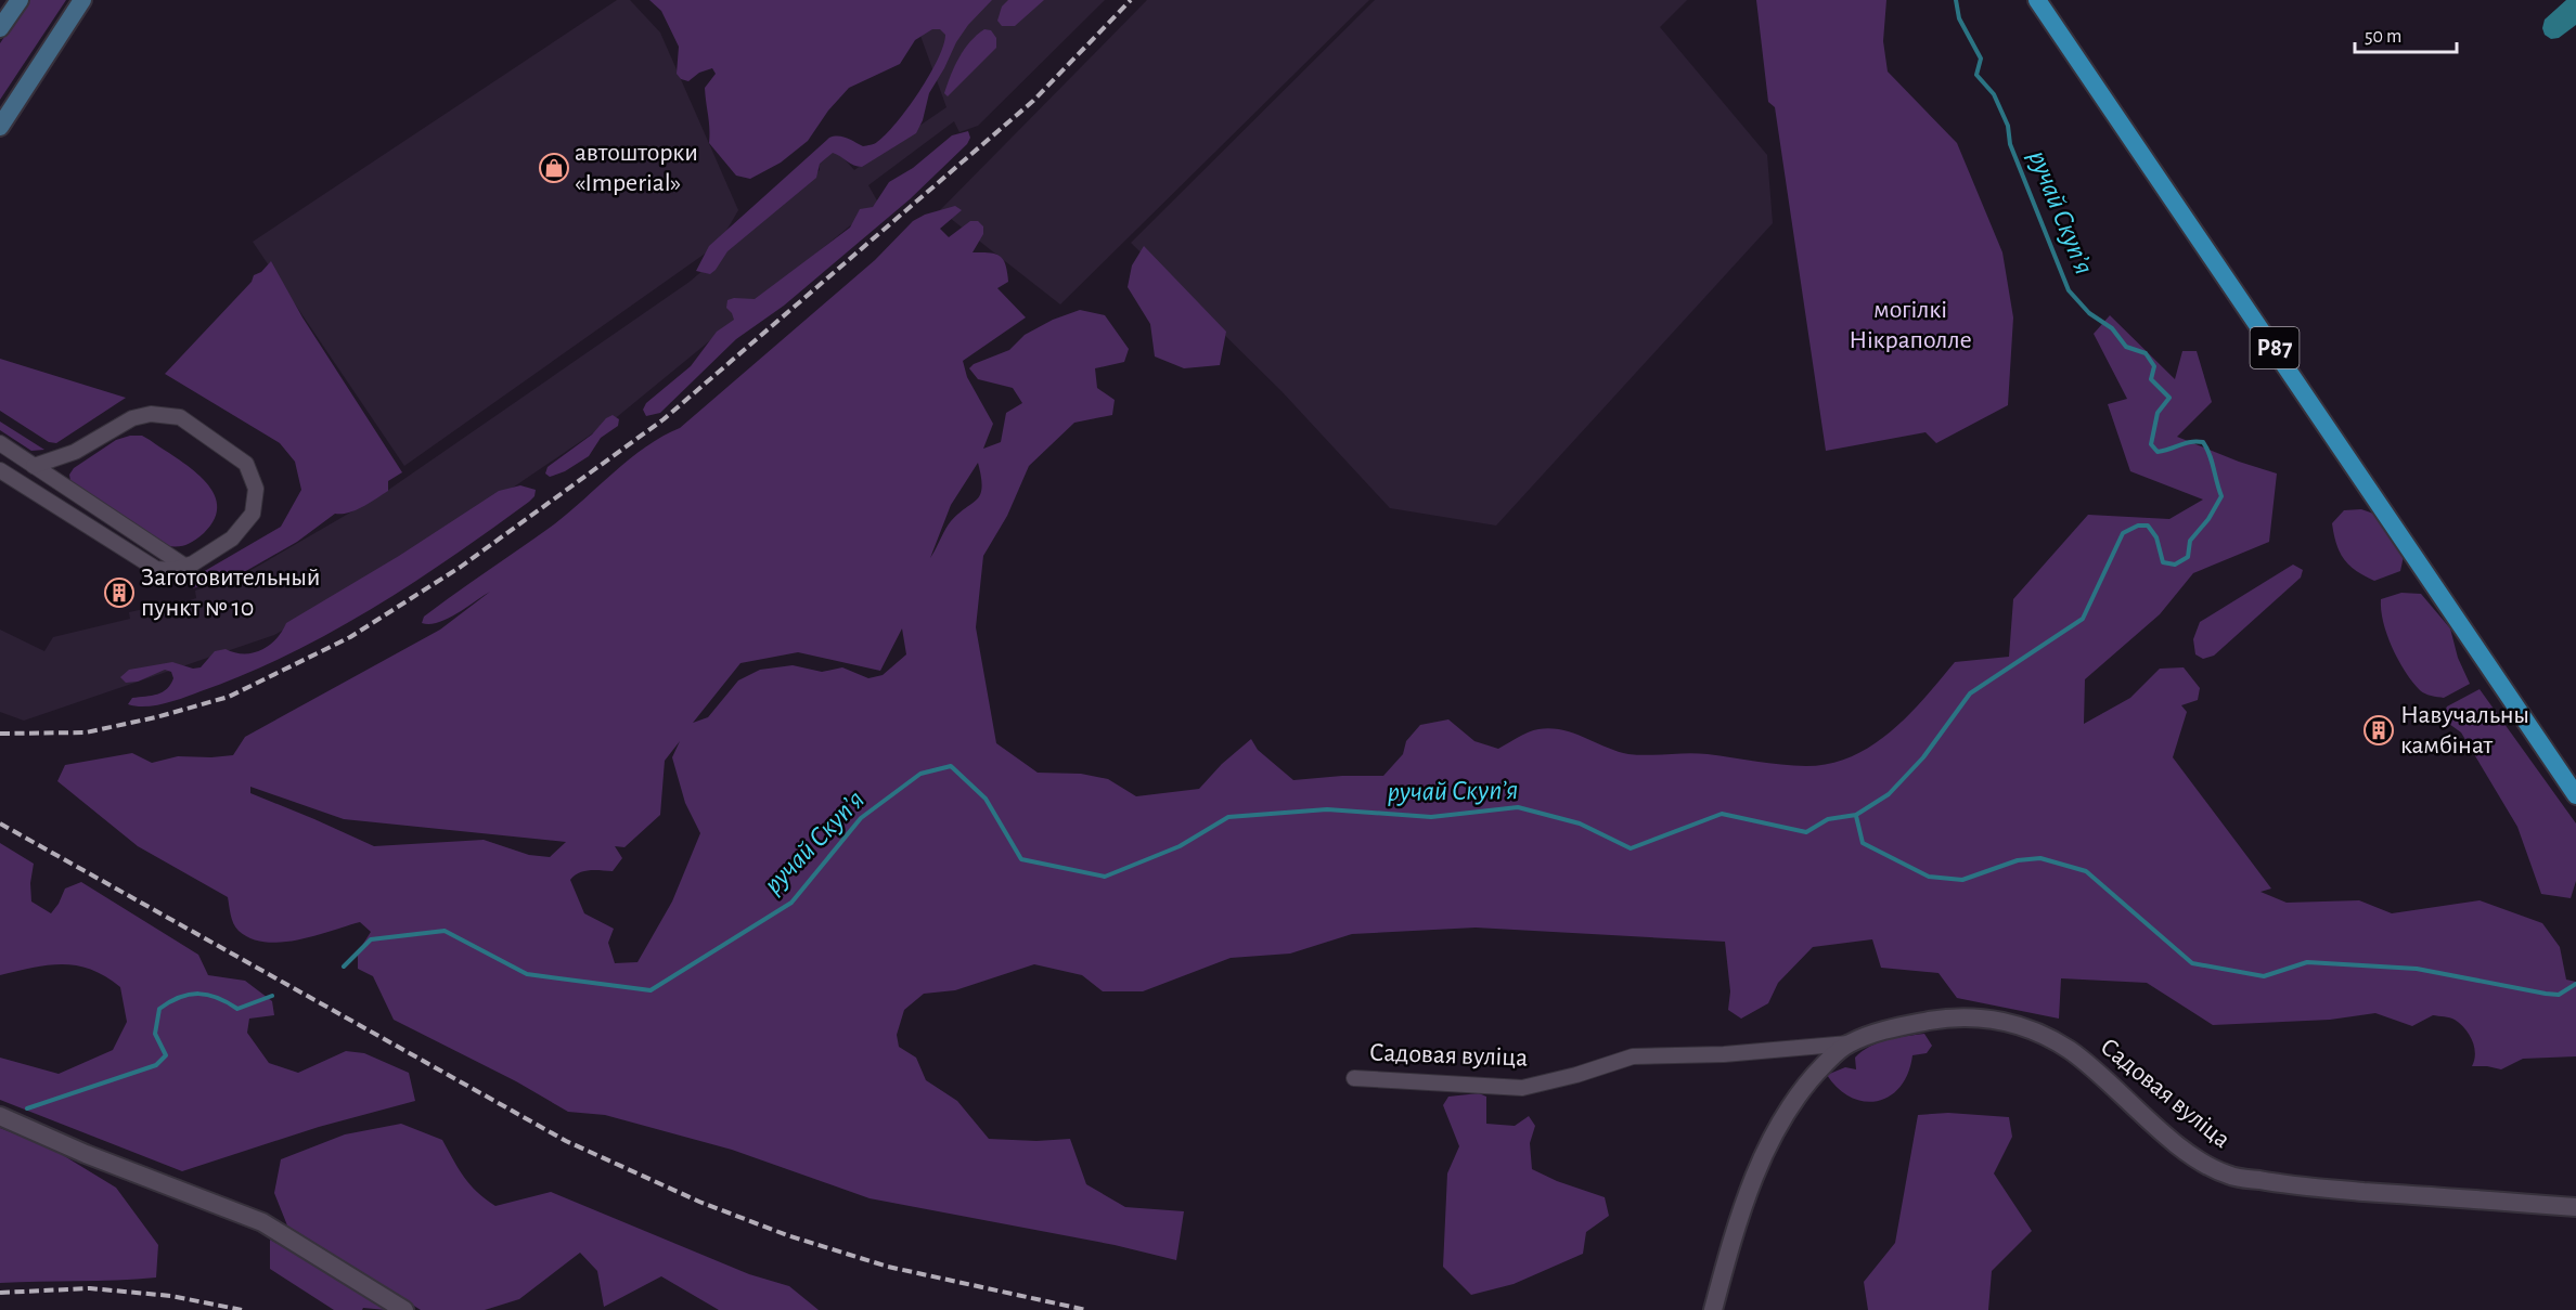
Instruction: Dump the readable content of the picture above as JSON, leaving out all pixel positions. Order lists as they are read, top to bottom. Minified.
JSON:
{"streets":{"main road":["Р87"],"street":["Садовая вуліца"]},"water":["ручай Скупʼя"],"parks":["могілкі Нікраполле"],"places":{"shop":["автошторки «Imperial»"],"building":["Заготовительный пункт № 10","Навучальны камбінат"]},"scale_bar":"50 m"}
